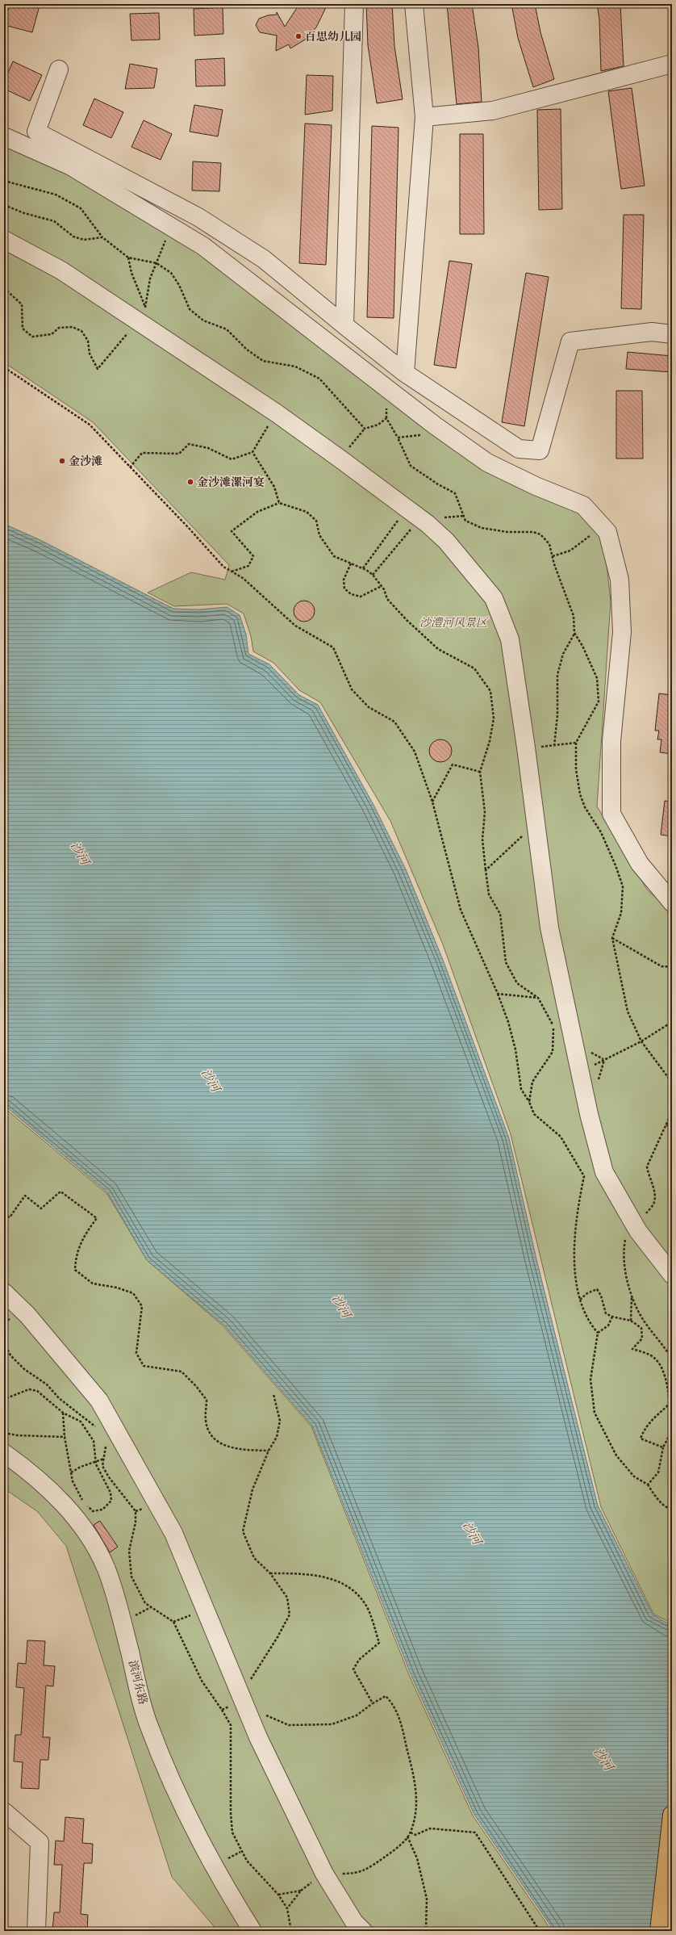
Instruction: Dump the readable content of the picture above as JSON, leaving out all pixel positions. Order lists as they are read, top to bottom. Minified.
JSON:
{"streets":{"street":["滨河东路"]},"water":["沙河"],"parks":["沙澧河风景区"],"places":["百思幼儿园","金沙滩","金沙滩漯河宴"]}
